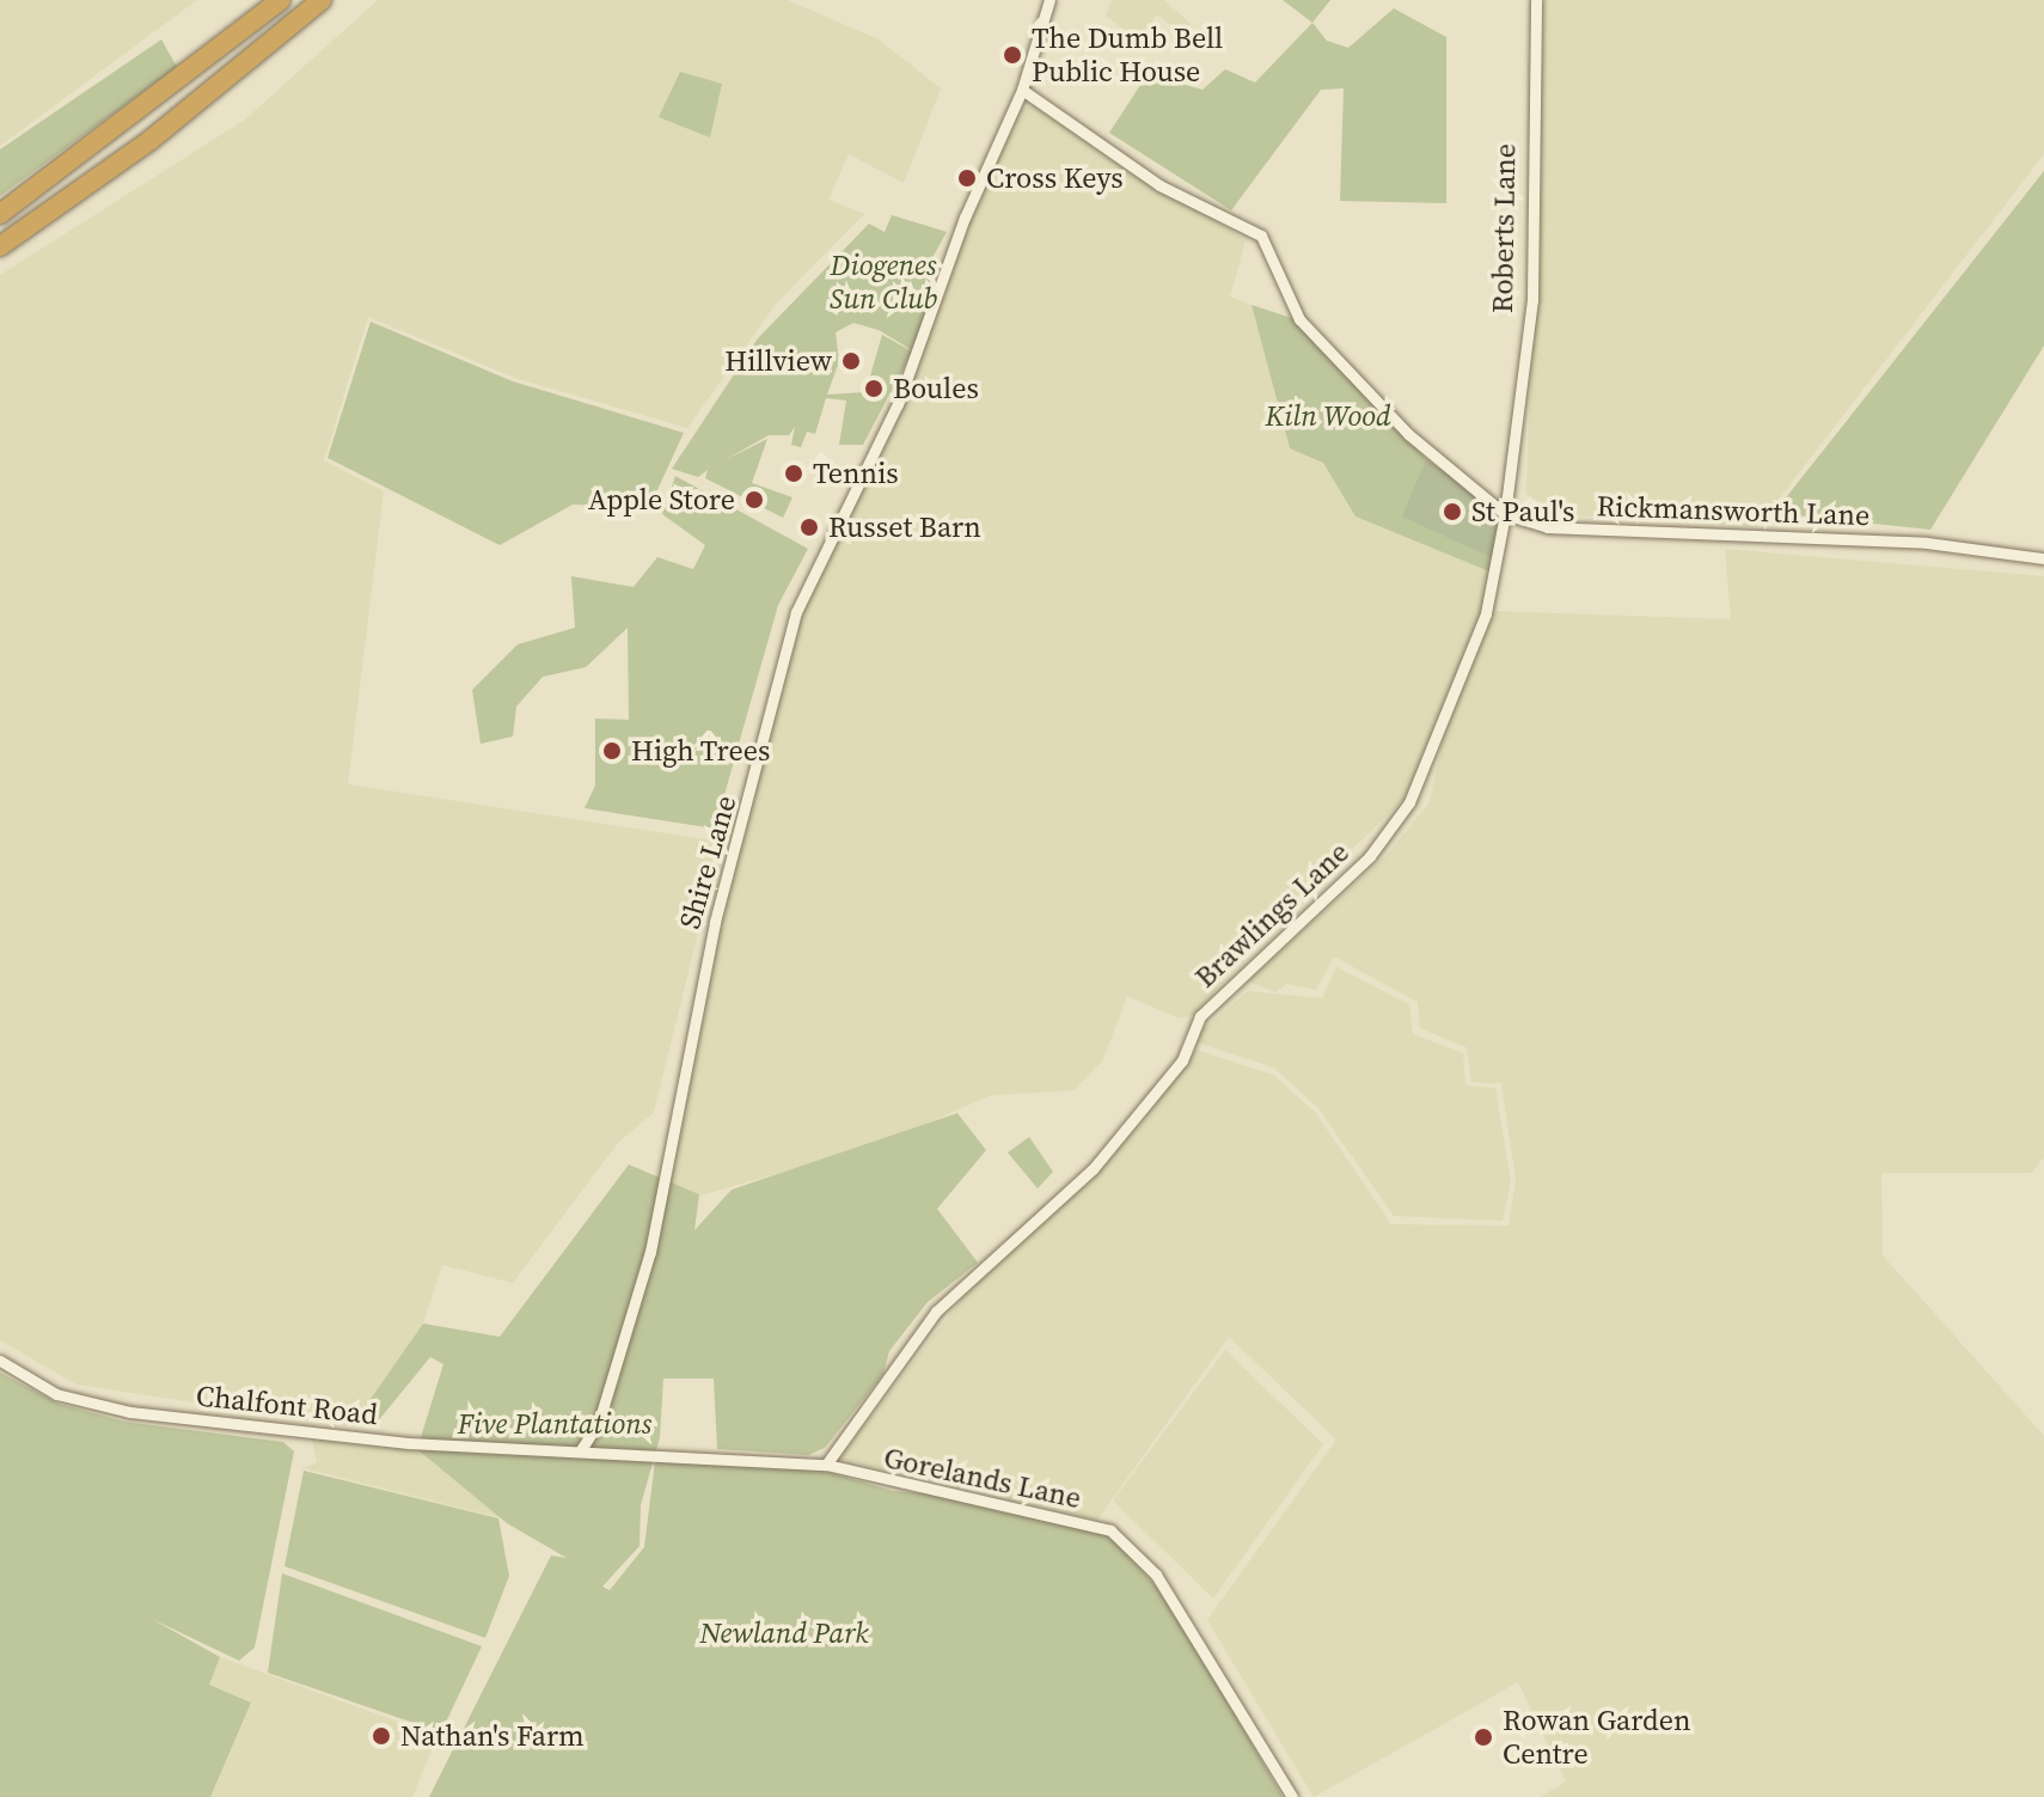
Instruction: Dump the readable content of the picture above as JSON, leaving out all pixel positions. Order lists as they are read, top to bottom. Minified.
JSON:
{"streets":{"street":["Roberts Lane","Rickmansworth Lane","Shire Lane","Brawlings Lane","Chalfont Road","Gorelands Lane"]},"crossings":[["Roberts Lane","Rickmansworth Lane"],["Roberts Lane","Brawlings Lane"],["Rickmansworth Lane","Shire Lane"],["Rickmansworth Lane","Brawlings Lane"],["Shire Lane","Chalfont Road"],["Shire Lane","Gorelands Lane"],["Brawlings Lane","Gorelands Lane"],["Chalfont Road","Gorelands Lane"]],"parks":["Diogenes Sun Club","Kiln Wood","Five Plantations","Newland Park"],"places":["The Dumb Bell Public House","Cross Keys","Hillview","Boules","Tennis","Apple Store","St Paul's","Russet Barn","High Trees","Nathan's Farm","Rowan Garden Centre"]}
